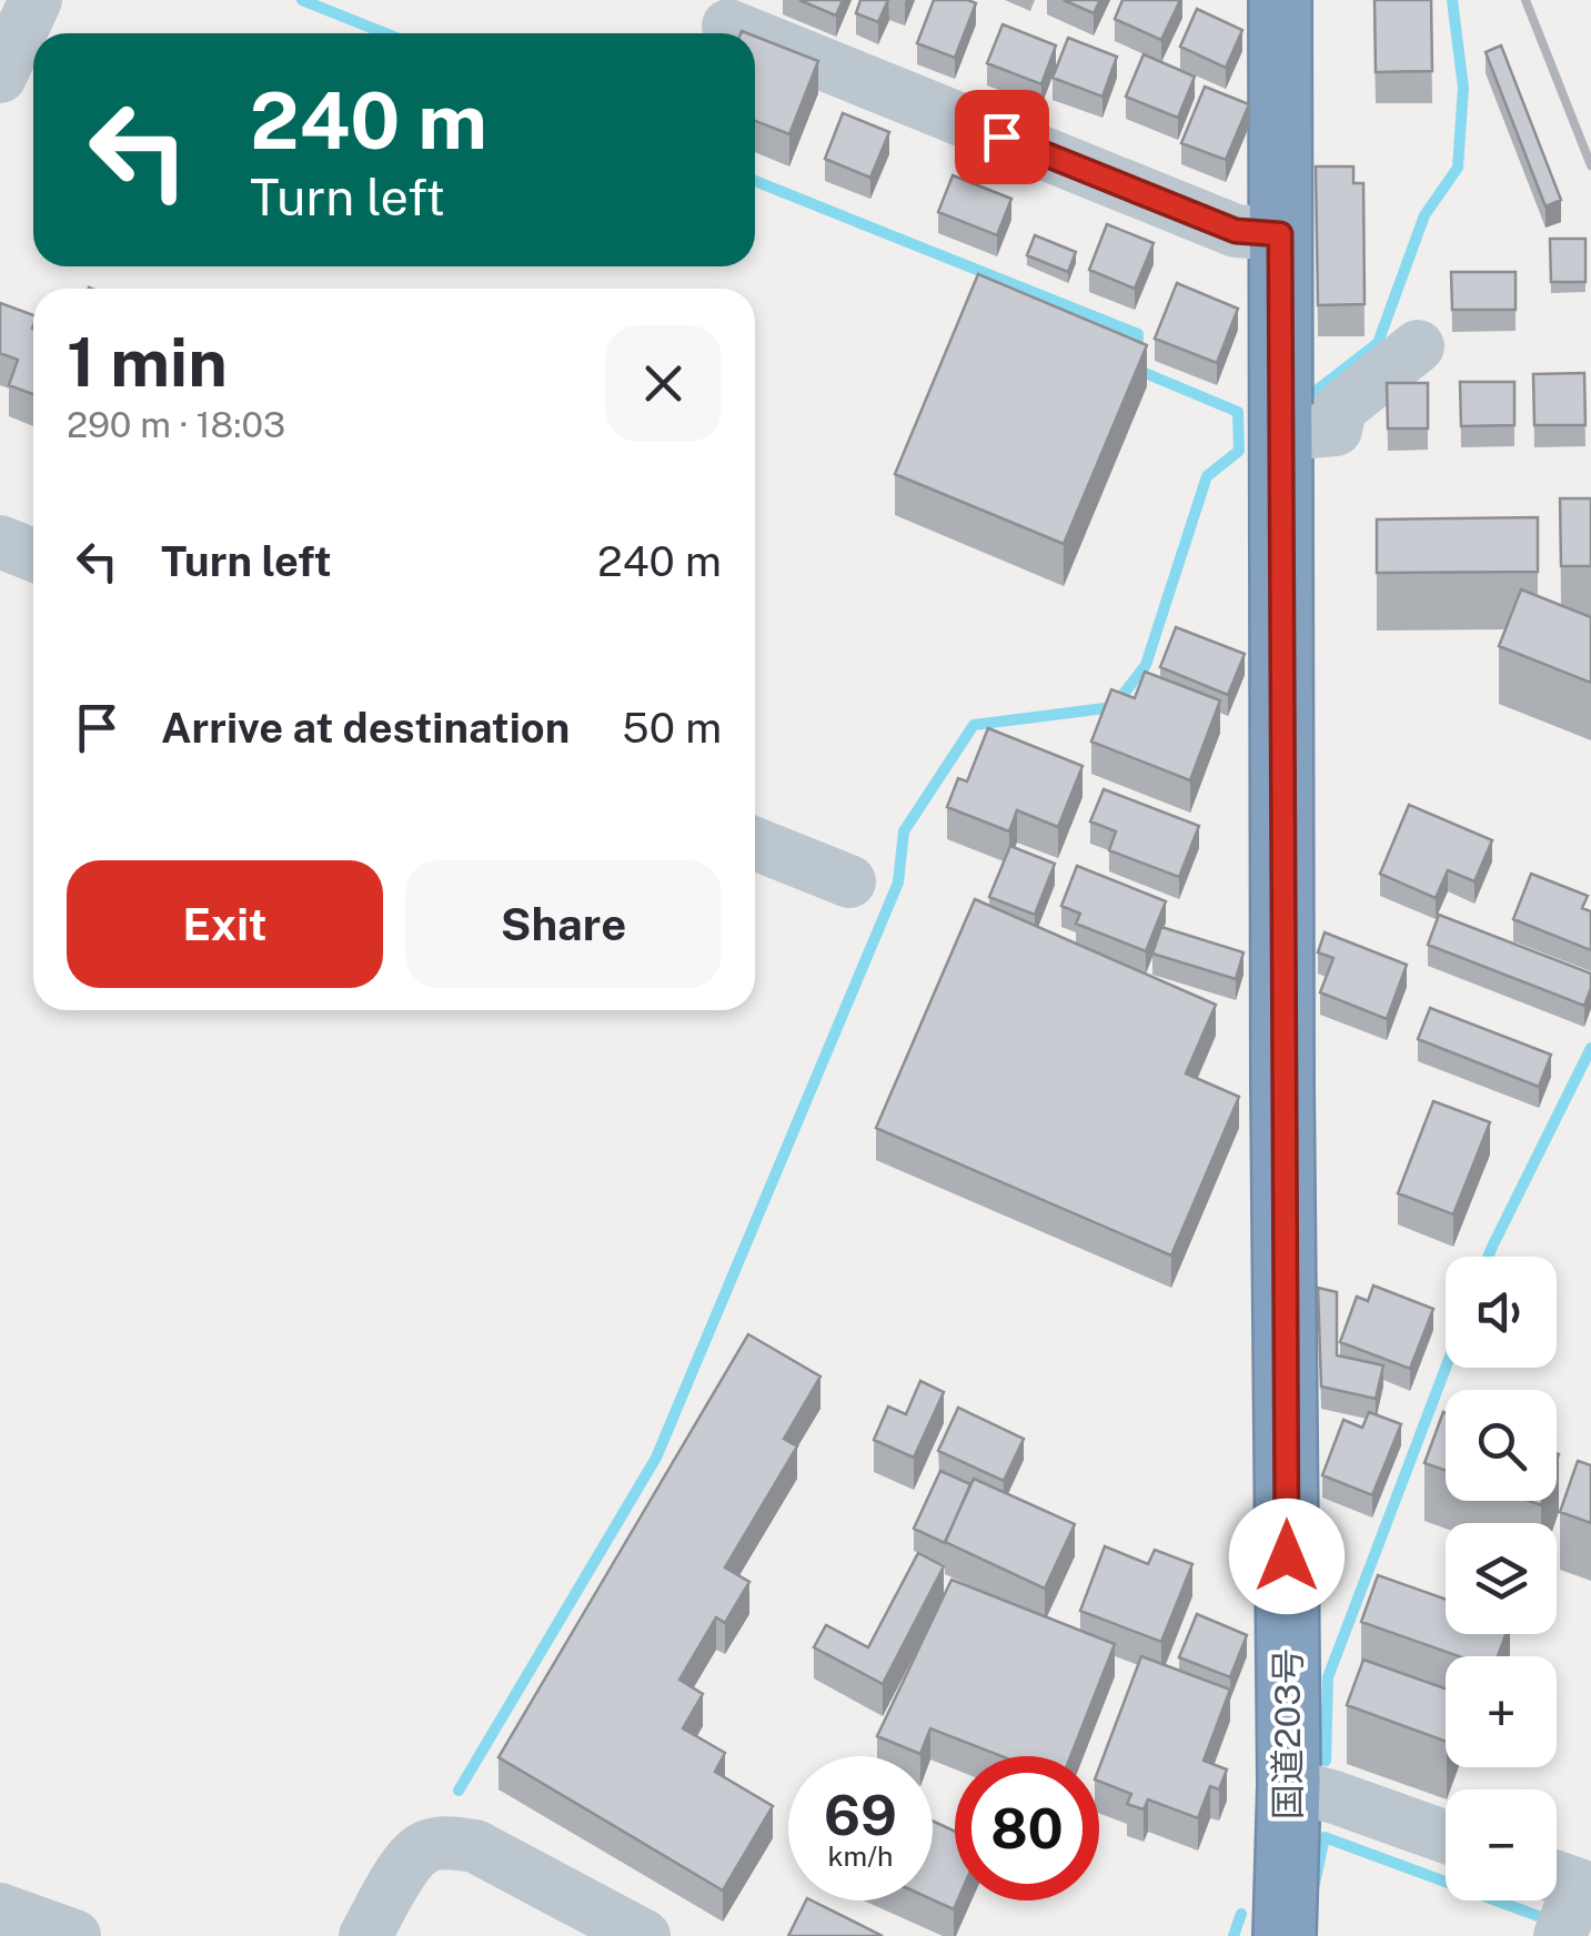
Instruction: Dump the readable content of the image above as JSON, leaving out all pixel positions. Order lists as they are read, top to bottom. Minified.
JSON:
{"streets":{"highway":["国道203号"]},"page":{"turn":["240 m","Turn left"],"heading":["1 min","290 m · 18:03"],"list":[{"name":"Turn left","value":"240 m"},{"name":"Arrive at destination","value":"50 m"}],"buttons":["Exit","Share"],"map_buttons":["+","−"],"speed":"69 km/h","limit":"80"}}
